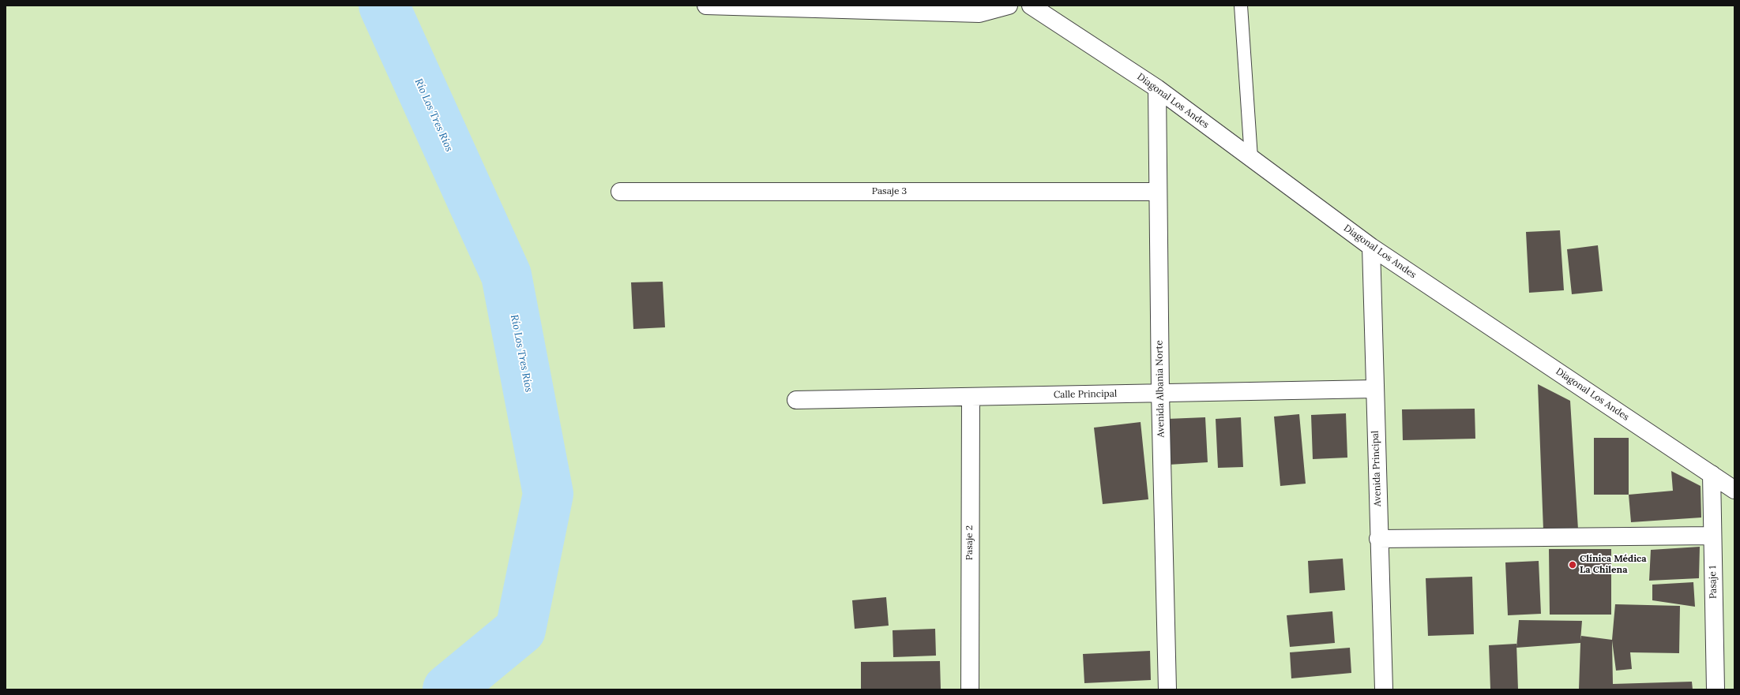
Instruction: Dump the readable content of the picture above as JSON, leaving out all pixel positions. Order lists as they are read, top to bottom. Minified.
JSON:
{"streets":{"street":["Diagonal Los Andes","Pasaje 3","Avenida Albania Norte","Calle Principal","Avenida Principal","Pasaje 2","Pasaje 1"]},"crossings":[["Diagonal Los Andes","Avenida Albania Norte"],["Diagonal Los Andes","Avenida Principal"],["Diagonal Los Andes","Pasaje 1"],["Pasaje 3","Avenida Albania Norte"],["Avenida Albania Norte","Calle Principal"],["Calle Principal","Avenida Principal"],["Calle Principal","Pasaje 2"]],"water":["Río Los Tres Ríos"],"places":["Clínica Médica La Chilena"]}
